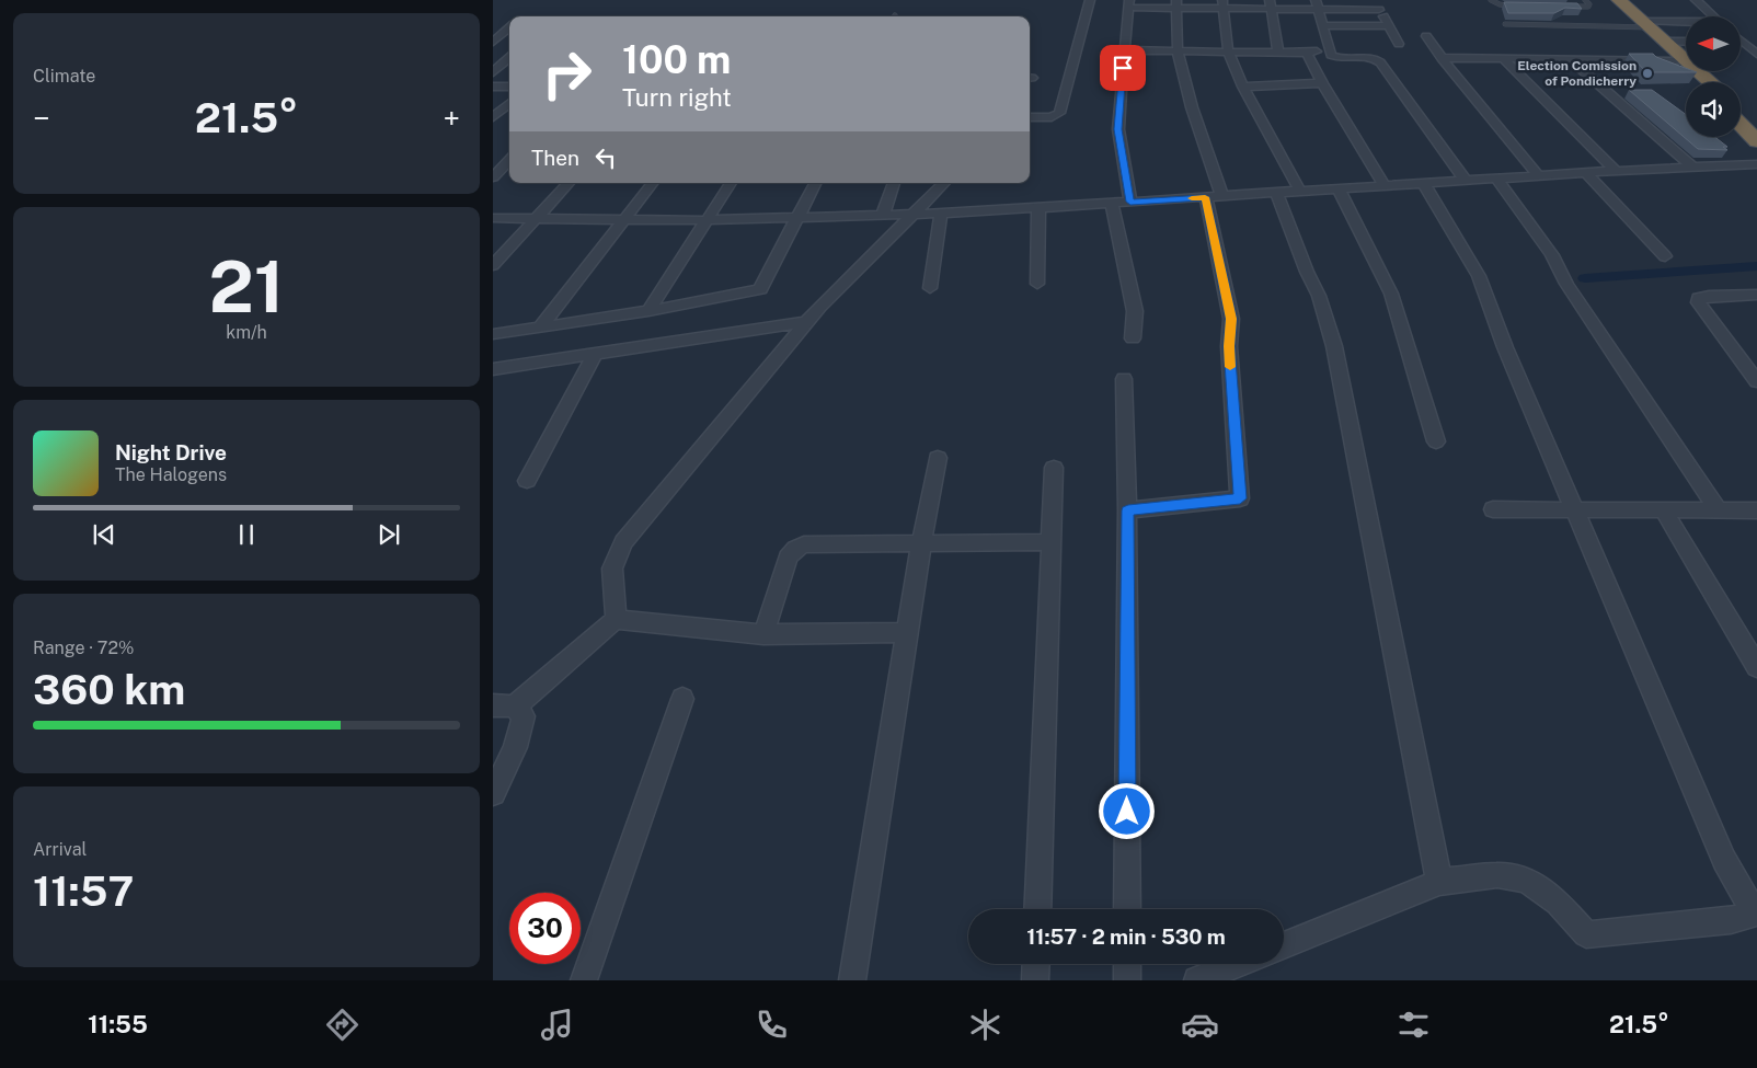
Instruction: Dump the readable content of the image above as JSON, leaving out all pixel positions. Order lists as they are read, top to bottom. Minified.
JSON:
{"places":["Election Comission of Pondicherry"],"north":"left","page":{"tile":["Climate",["21","km/h"],["Range · 72%","360 km"],["Arrival","11:57"]],"turn":["100 m","Turn right"],"heat":["−","21.5°","+"],"then":"Then","song":["Night Drive","The Halogens"],"limit":"30","trip":"11:57 · 2 min · 530 m","tabs":["11:55","21.5°"]}}
